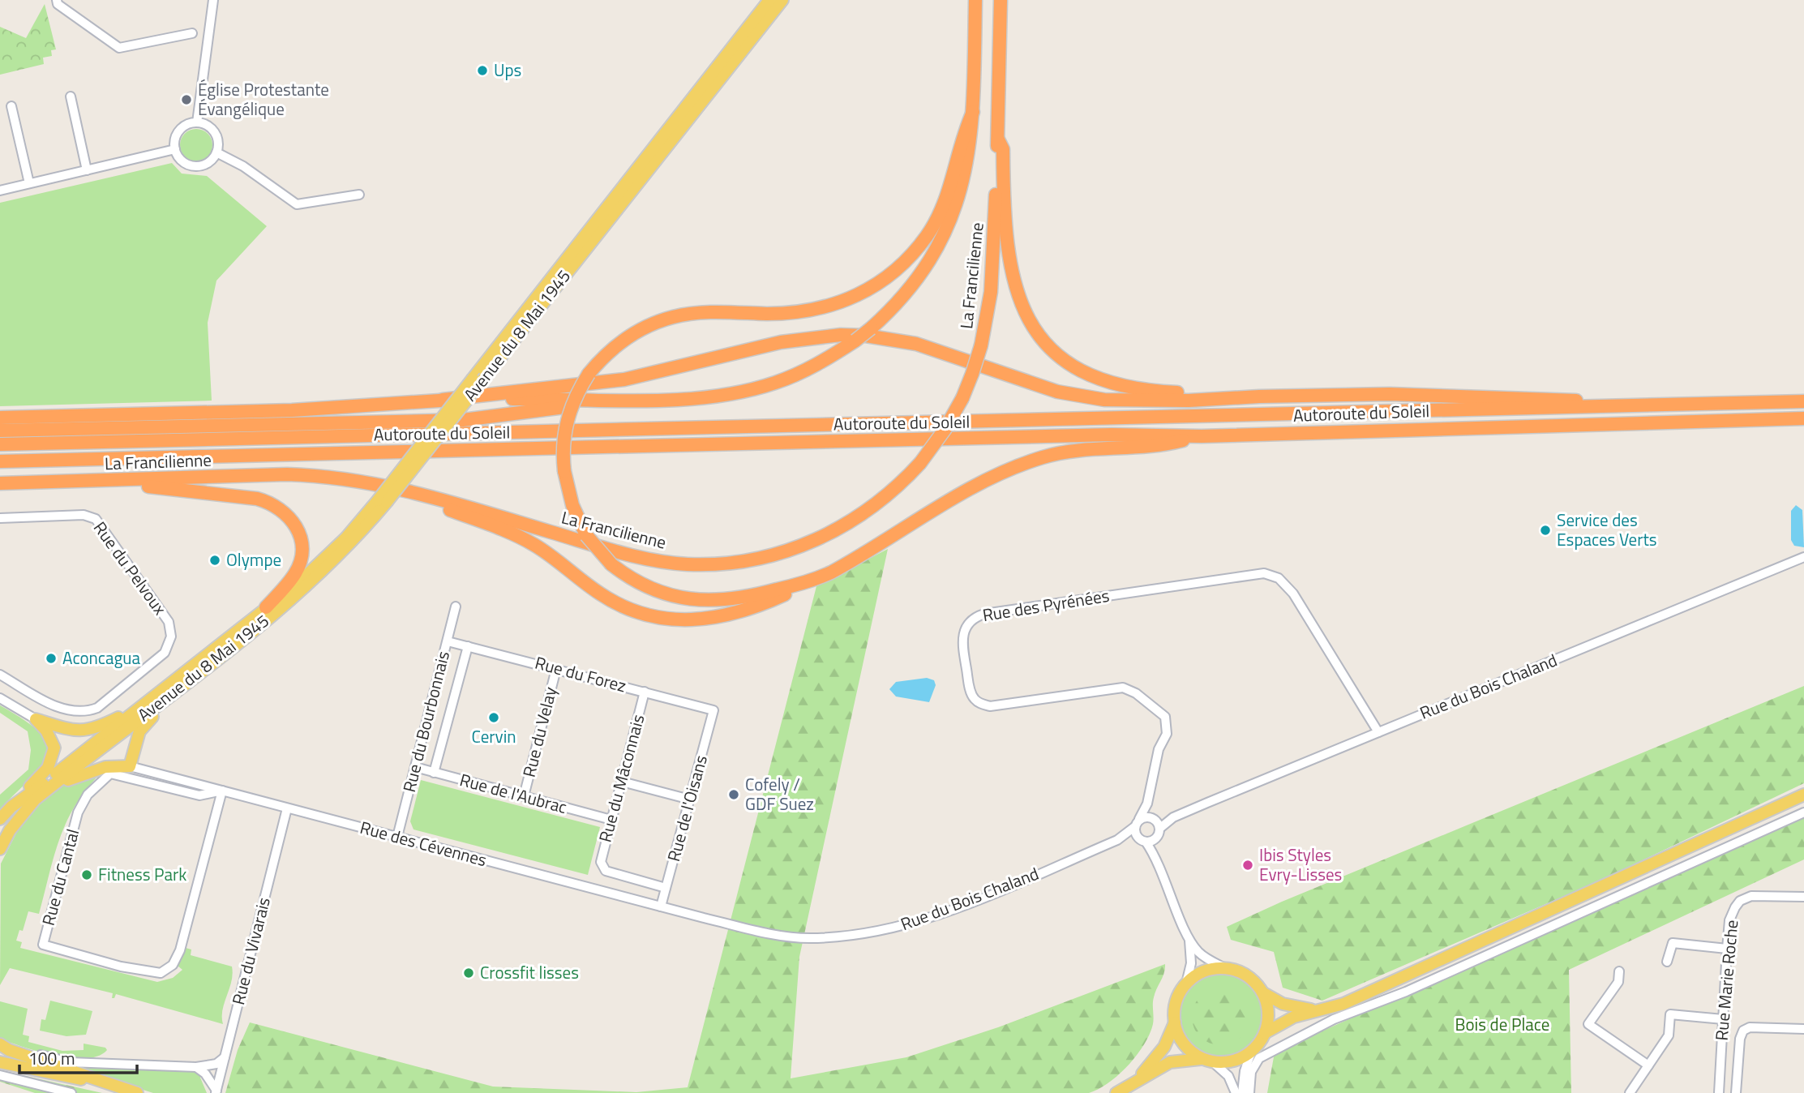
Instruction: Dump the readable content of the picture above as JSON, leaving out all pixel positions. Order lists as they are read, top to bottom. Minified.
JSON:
{"streets":{"highway":["La Francilienne","Autoroute du Soleil"],"main road":["Avenue du 8 Mai 1945"],"street":["Rue du Pelvoux","Rue des Pyrénées","Rue du Forez","Rue du Bois Chaland","Rue du Bourbonnais","Rue du Velay","Rue du Mâconnais","Rue de l'Aubrac","Rue de l'Oisans","Rue des Cévennes","Rue du Cantal","Rue du Vivarais","Rue Marie Roche"]},"crossings":[["Rue des Pyrénées","Rue du Bois Chaland"],["Rue du Forez","Rue du Bourbonnais"],["Rue du Forez","Rue du Velay"],["Rue du Forez","Rue du Mâconnais"],["Rue du Forez","Rue de l'Oisans"],["Rue du Bois Chaland","Rue des Cévennes"],["Rue du Bourbonnais","Rue de l'Aubrac"],["Rue du Bourbonnais","Rue des Cévennes"],["Rue du Velay","Rue de l'Aubrac"],["Rue du Mâconnais","Rue de l'Aubrac"],["Rue du Mâconnais","Rue de l'Oisans"],["Rue de l'Oisans","Rue des Cévennes"],["Rue des Cévennes","Rue du Cantal"],["Rue des Cévennes","Rue du Vivarais"]],"parks":["Bois de Place"],"places":["Ups","Église Protestante Évangélique","Service des Espaces Verts","Olympe","Aconcagua","Cervin","Cofely / GDF Suez","Ibis Styles Evry-Lisses","Fitness Park","Crossfit lisses"],"scale_bar":"100 m"}
